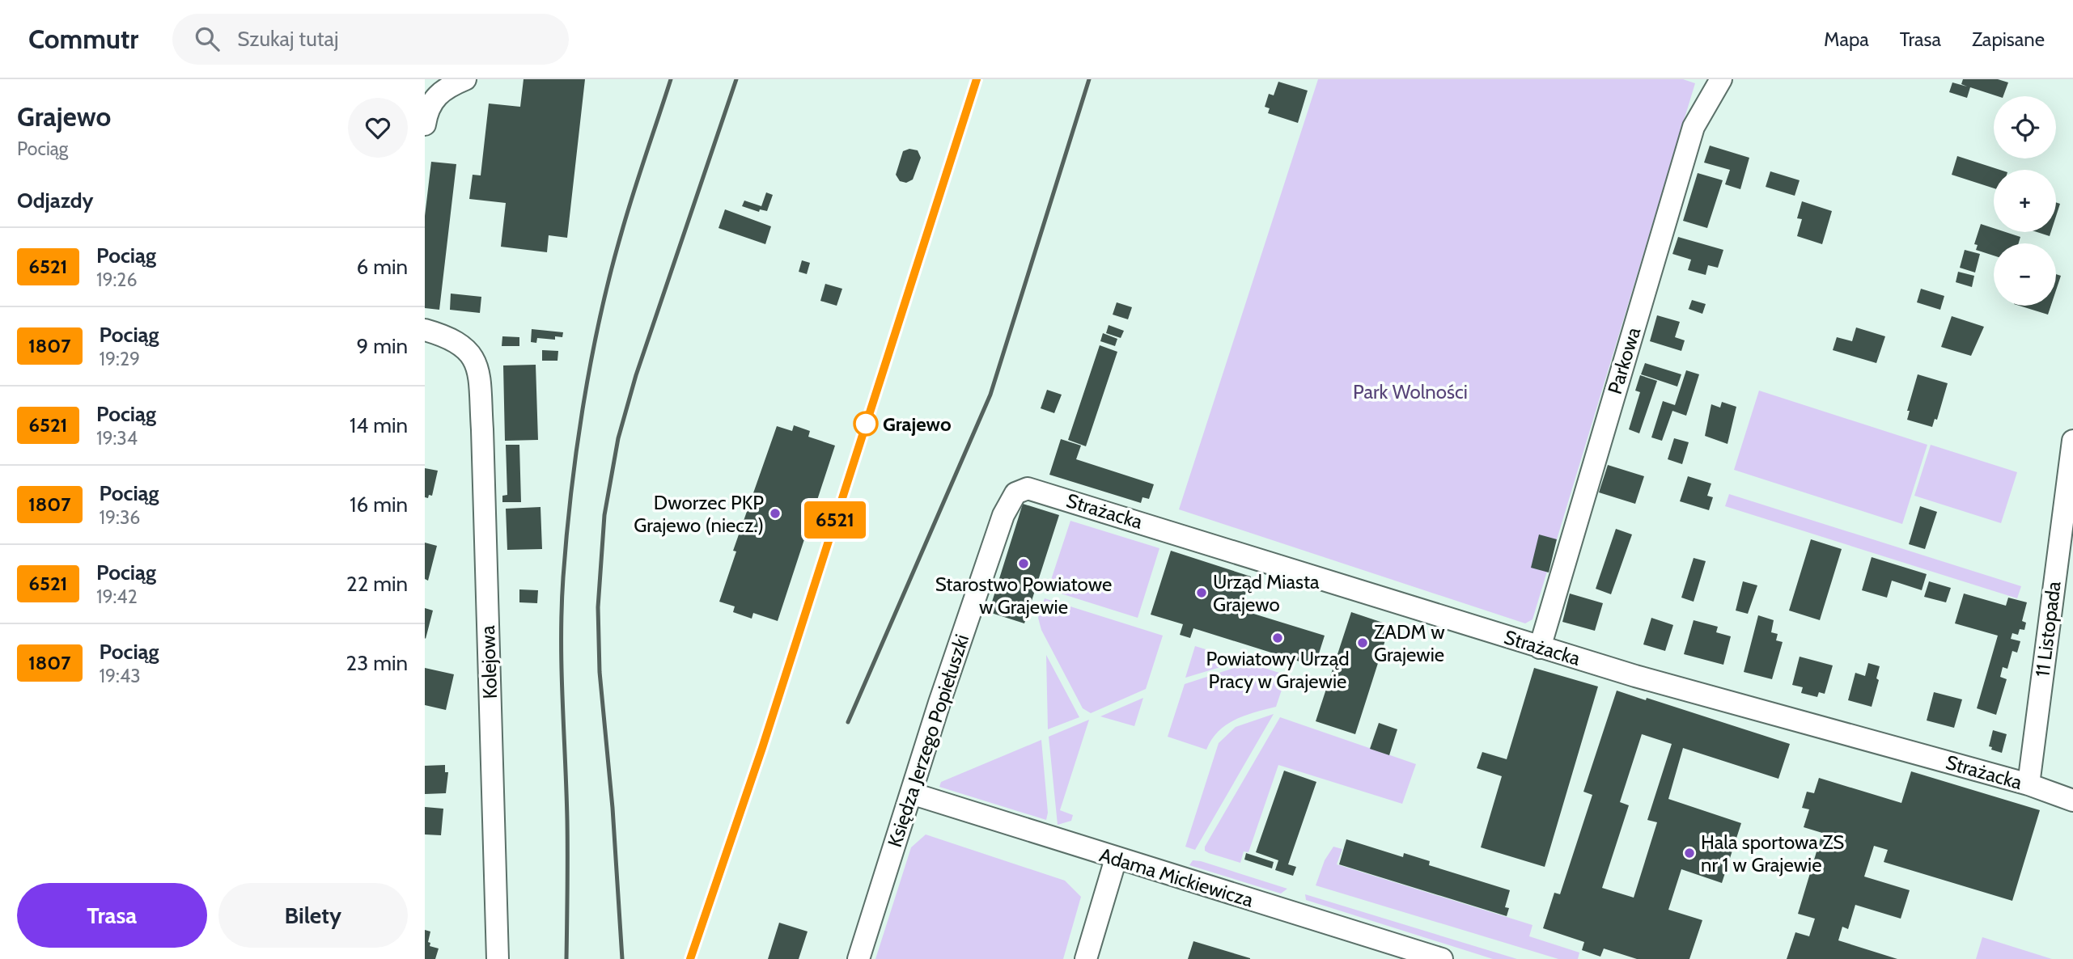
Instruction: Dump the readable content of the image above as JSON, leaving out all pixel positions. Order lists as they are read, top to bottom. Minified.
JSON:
{"streets":{"street":["Parkowa","Strażacka","11 Listopada","Kolejowa","Księdza Jerzego Popiełuszki","Adama Mickiewicza"]},"crossings":[["Parkowa","Strażacka"],["Strażacka","11 Listopada"],["Strażacka","Księdza Jerzego Popiełuszki"],["Księdza Jerzego Popiełuszki","Adama Mickiewicza"]],"parks":["Park Wolności"],"places":["Grajewo","Dworzec PKP Grajewo (niecz.)","Starostwo Powiatowe w Grajewie","Urząd Miasta Grajewo","Powiatowy Urząd Pracy w Grajewie","ZADM w Grajewie","Hala sportowa ZS nr 1 w Grajewie"],"page":{"header":"Commutr","search":"Szukaj tutaj","nav":["Mapa","Trasa","Zapisane"],"heading":[["Grajewo","Pociąg"],"Odjazdy"],"on_map":"6521","map_buttons":["+","−"],"list":[{"mark":"6521","name":"Pociąg","note":"19:26","value":"6 min"},{"mark":"1807","name":"Pociąg","note":"19:29","value":"9 min"},{"mark":"6521","name":"Pociąg","note":"19:34","value":"14 min"},{"mark":"1807","name":"Pociąg","note":"19:36","value":"16 min"},{"mark":"6521","name":"Pociąg","note":"19:42","value":"22 min"},{"mark":"1807","name":"Pociąg","note":"19:43","value":"23 min"}],"buttons":["Trasa","Bilety"]}}
